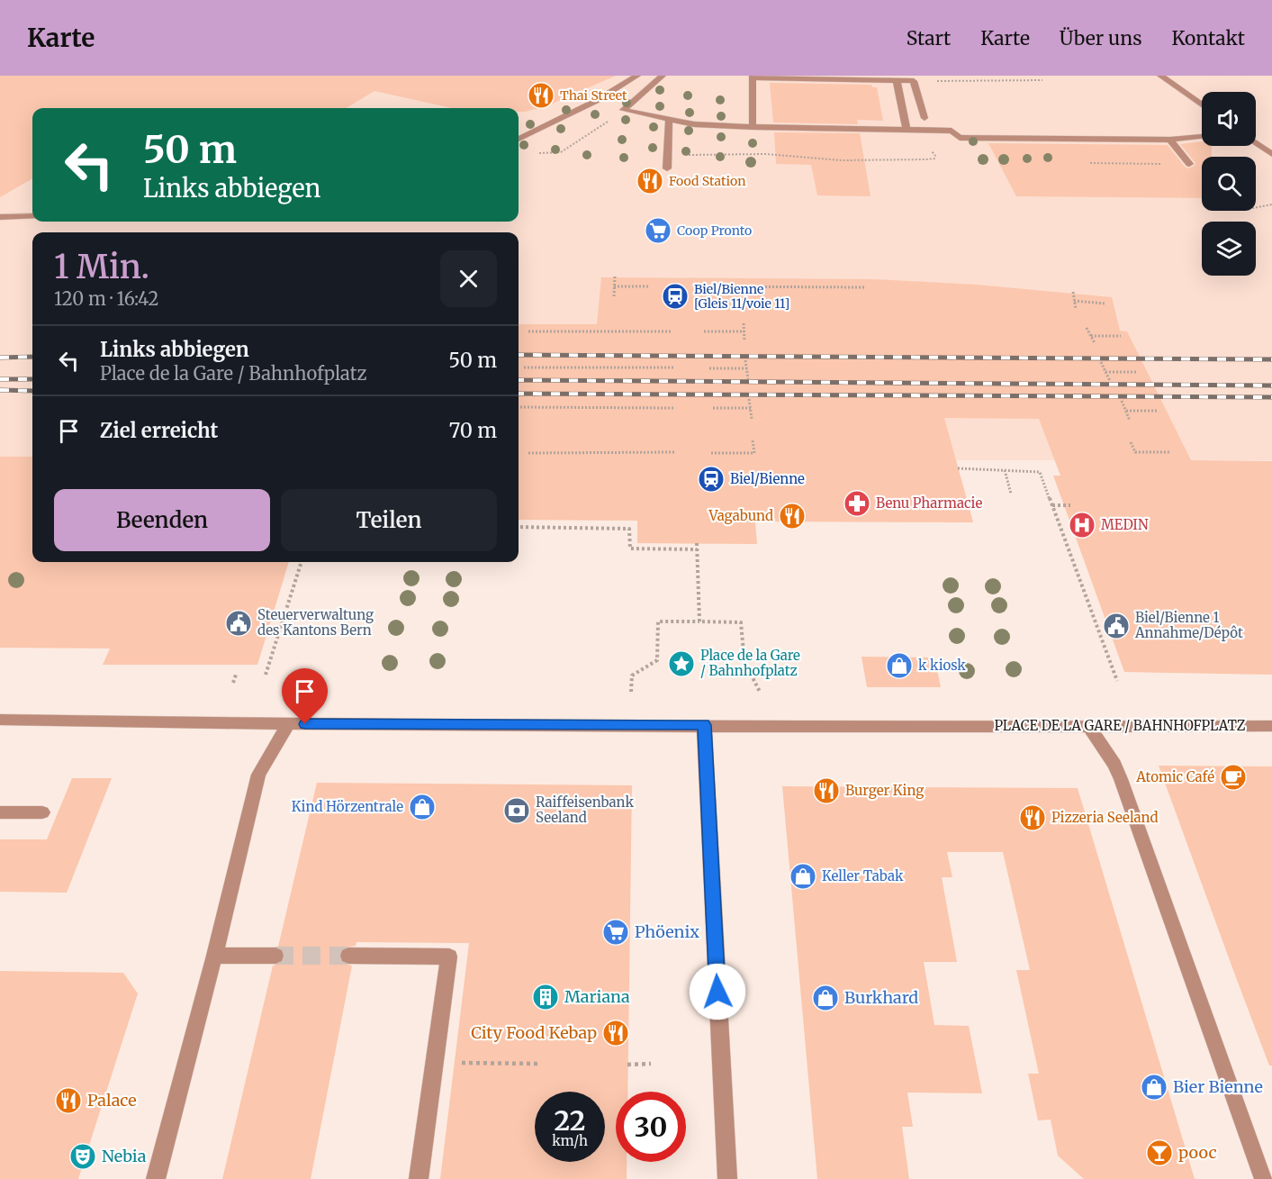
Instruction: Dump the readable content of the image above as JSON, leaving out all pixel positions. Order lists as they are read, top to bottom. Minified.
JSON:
{"streets":{"street":["PLACE DE LA GARE / BAHNHOFPLATZ"]},"places":{"restaurant":["Thai Street","Food Station","Vagabund","Burger King","Pizzeria Seeland","City Food Kebap","Palace"],"supermarket":["Coop Pronto","Phöenix"],"station":["Biel/Bienne [Gleis 11/voie 11]","Biel/Bienne"],"pharmacy":["Benu Pharmacie"],"hospital":["MEDIN"],"public building":["Steuerverwaltung des Kantons Bern","Biel/Bienne 1 Annahme/Dépôt"],"place":["Place de la Gare / Bahnhofplatz"],"shop":["k kiosk","Kind Hörzentrale","Keller Tabak","Burkhard","Bier Bienne"],"cafe":["Atomic Café"],"bank":["Raiffeisenbank Seeland"],"building":["Mariana"],"bar":["pooc"],"theatre":["Nebia"]},"page":{"header":"Karte","nav":["Start","Karte","Über uns","Kontakt"],"turn":["50 m","Links abbiegen"],"heading":["1 Min.","120 m · 16:42"],"list":[{"name":"Links abbiegen","note":"Place de la Gare / Bahnhofplatz","value":"50 m"},{"name":"Ziel erreicht","value":"70 m"}],"buttons":["Beenden","Teilen"],"speed":"22 km/h","limit":"30"}}
